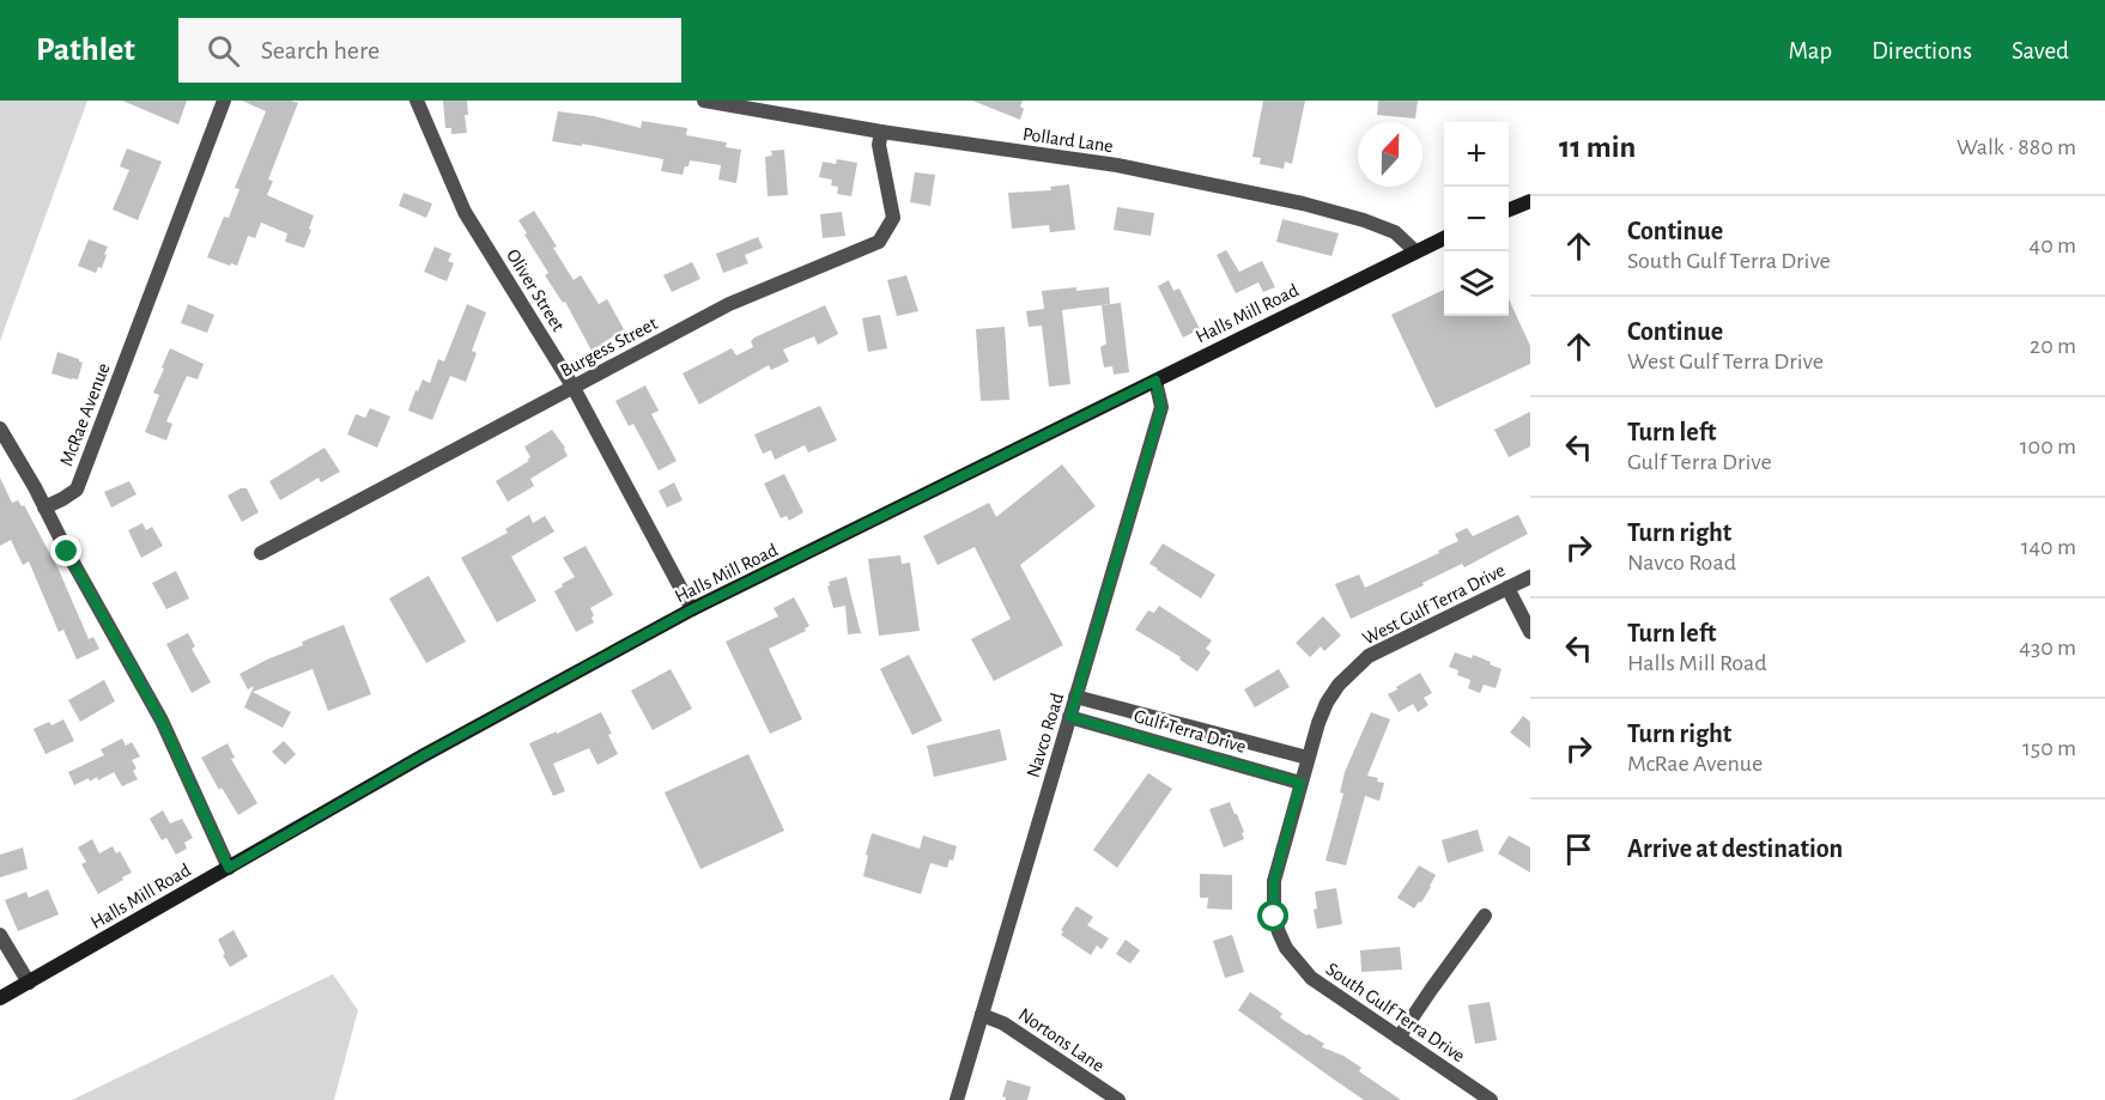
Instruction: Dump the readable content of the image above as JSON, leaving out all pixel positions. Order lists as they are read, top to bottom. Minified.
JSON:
{"streets":{"street":["Pollard Lane","Oliver Street","Halls Mill Road","Burgess Street","McRae Avenue","West Gulf Terra Drive","Gulf Terra Drive","Navco Road","South Gulf Terra Drive","Nortons Lane"]},"crossings":[["Pollard Lane","Halls Mill Road"],["Pollard Lane","Burgess Street"],["Oliver Street","Halls Mill Road"],["Oliver Street","Burgess Street"],["Halls Mill Road","Navco Road"],["West Gulf Terra Drive","Gulf Terra Drive"],["West Gulf Terra Drive","South Gulf Terra Drive"],["Gulf Terra Drive","Navco Road"],["Navco Road","Nortons Lane"]],"north":"top","page":{"header":"Pathlet","search":"Search here","nav":["Map","Directions","Saved"],"heading":["11 min","Walk · 880 m"],"map_buttons":["+","−"],"list":[["Continue","South Gulf Terra Drive","40 m"],["Continue","West Gulf Terra Drive","20 m"],["Turn left","Gulf Terra Drive","100 m"],["Turn right","Navco Road","140 m"],["Turn left","Halls Mill Road","430 m"],["Turn right","McRae Avenue","150 m"],"Arrive at destination"]}}
